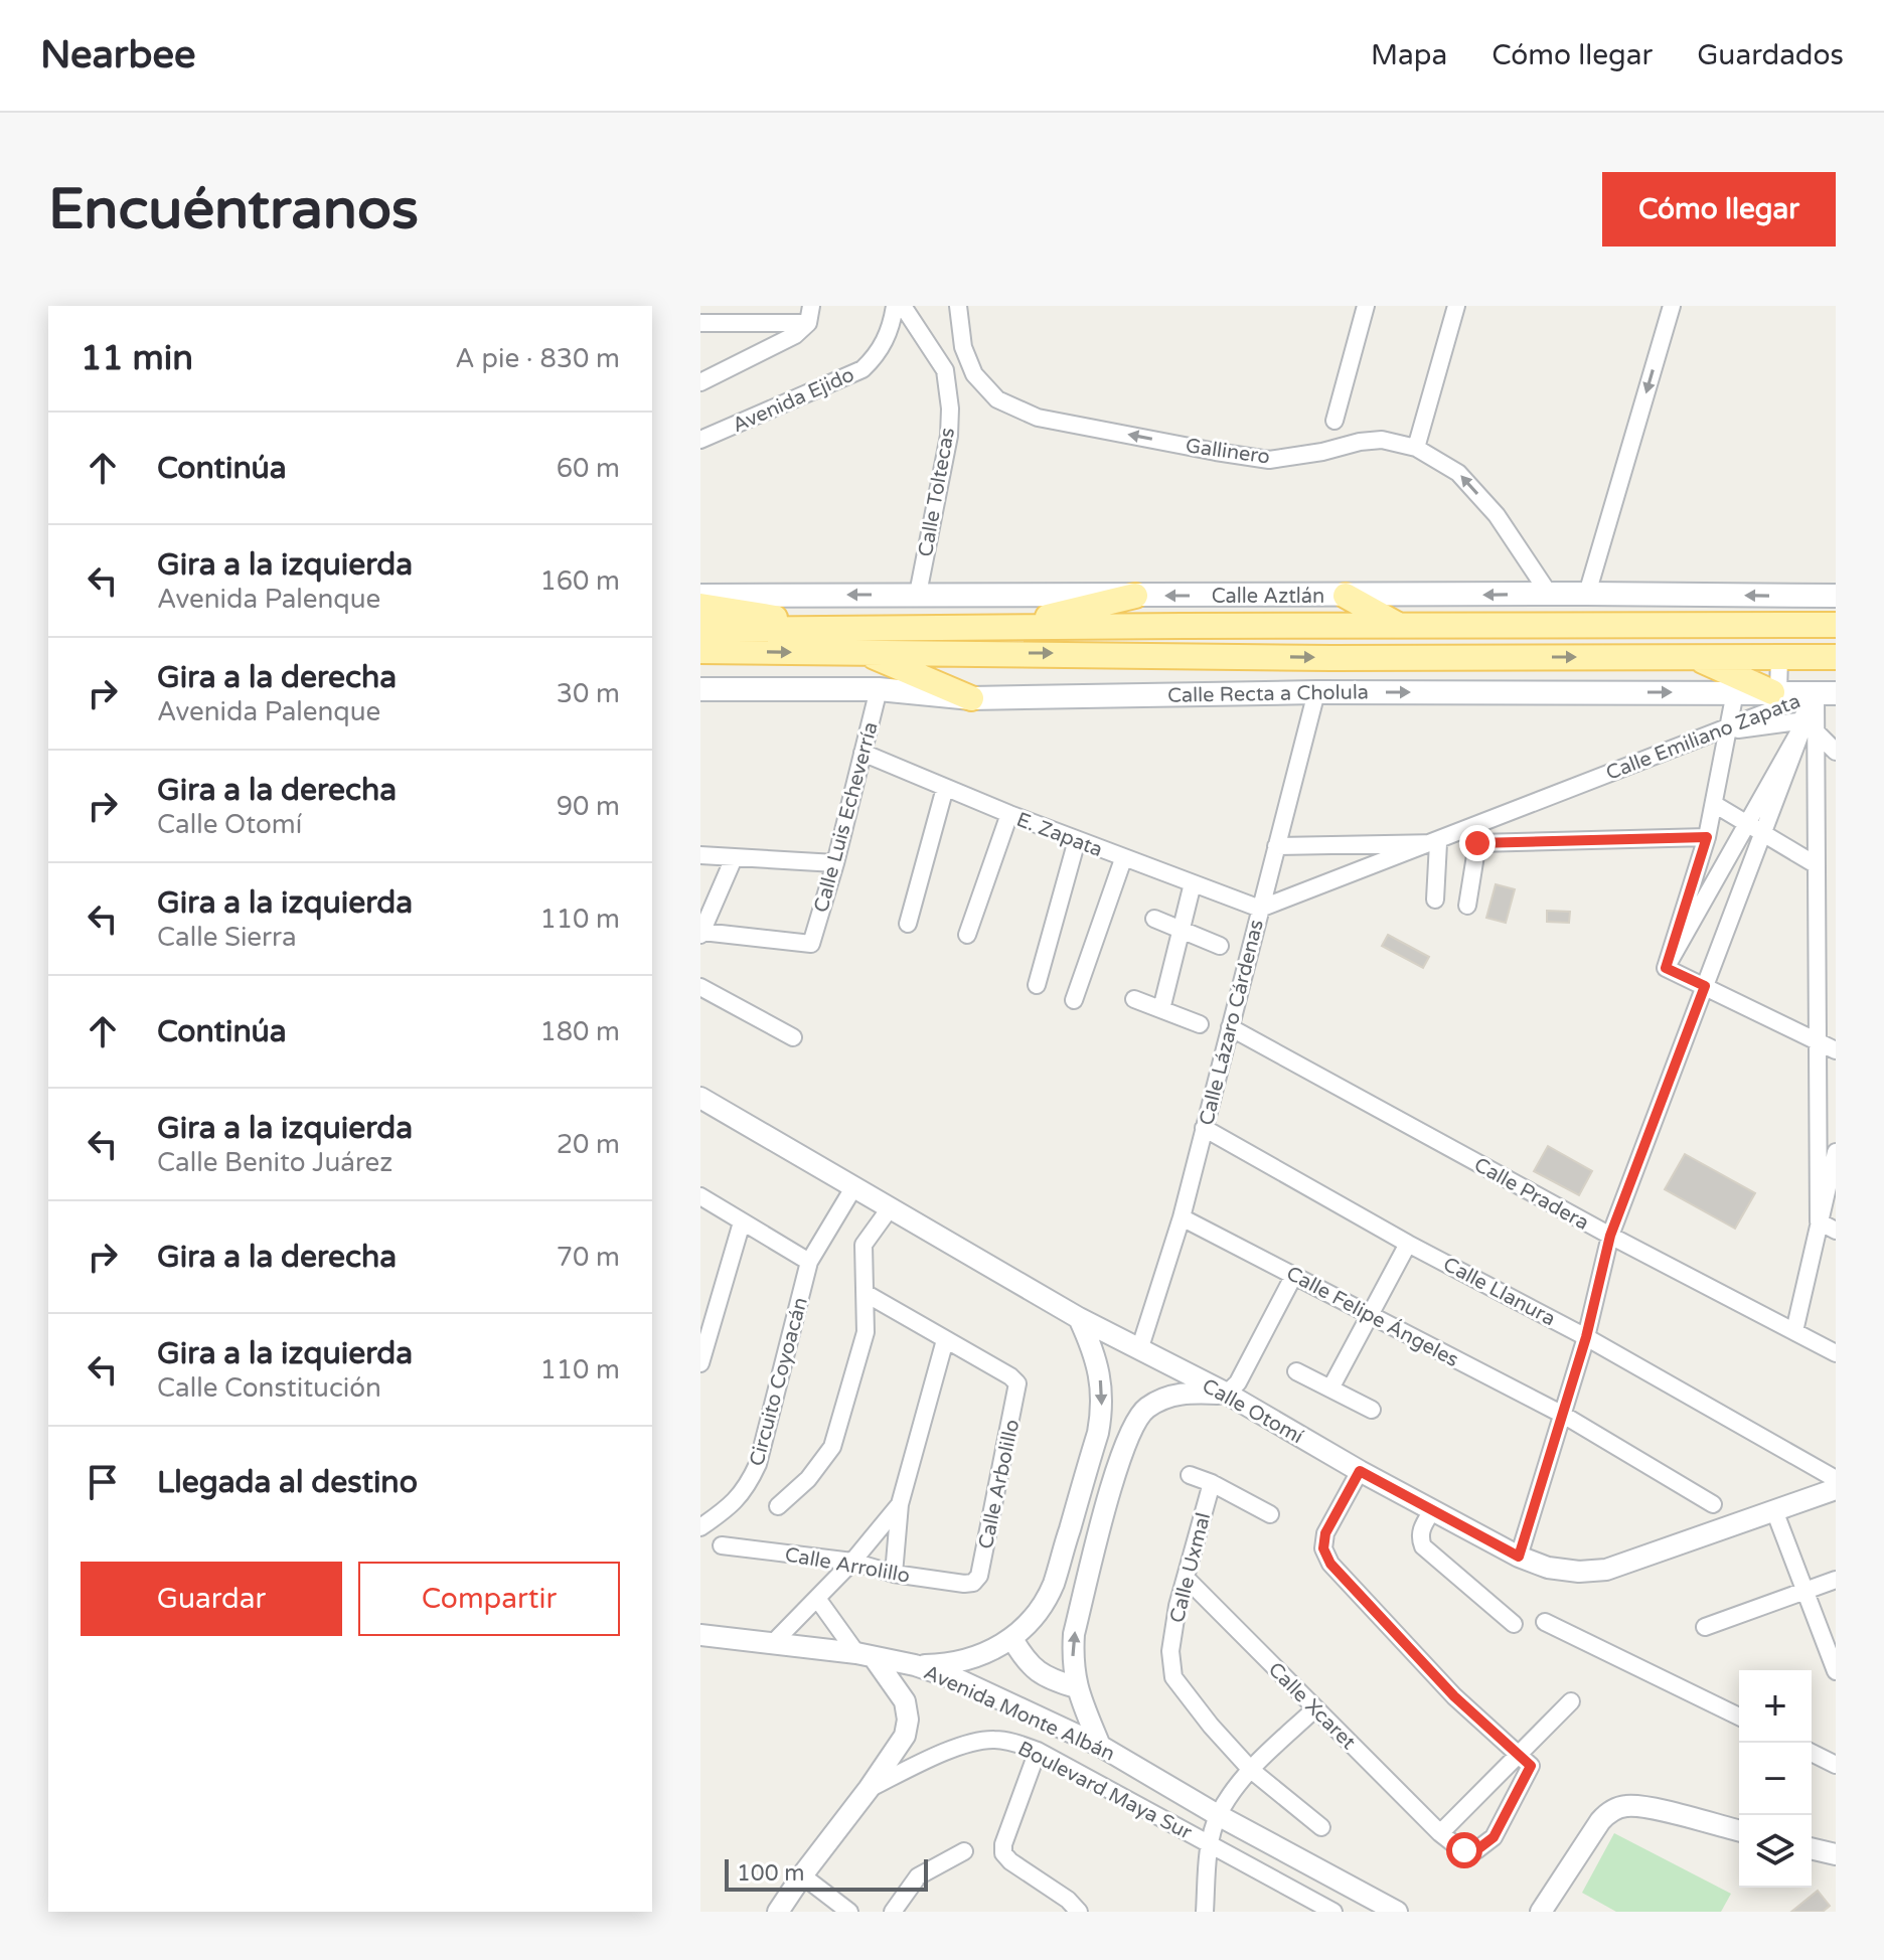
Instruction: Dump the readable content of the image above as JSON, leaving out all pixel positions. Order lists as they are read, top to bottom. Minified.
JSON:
{"streets":{"main road":["Calle Aztlán","Calle Recta a Cholula"],"street":["Avenida Ejido","Gallinero","Calle Toltecas","Calle Emiliano Zapata","Calle Luis Echeverría","E. Zapata","Calle Lázaro Cárdenas","Calle Pradera","Calle Llanura","Calle Felipe Ángeles","Circuito Coyoacán","Calle Otomí","Calle Arbolillo","Calle Arrolillo","Calle Uxmal","Calle Xcaret","Avenida Monte Albán","Boulevard Maya Sur"]},"crossings":[["Gallinero","Calle Aztlán"],["Calle Toltecas","Calle Aztlán"],["Calle Recta a Cholula","Calle Emiliano Zapata"],["Calle Recta a Cholula","Calle Luis Echeverría"],["Calle Recta a Cholula","Calle Lázaro Cárdenas"],["Calle Emiliano Zapata","E. Zapata"],["Calle Emiliano Zapata","Calle Lázaro Cárdenas"],["Calle Luis Echeverría","E. Zapata"],["E. Zapata","Calle Lázaro Cárdenas"],["Calle Lázaro Cárdenas","Calle Pradera"],["Calle Lázaro Cárdenas","Calle Llanura"],["Calle Lázaro Cárdenas","Calle Felipe Ángeles"],["Calle Lázaro Cárdenas","Calle Otomí"],["Circuito Coyoacán","Calle Otomí"],["Calle Arbolillo","Calle Arrolillo"],["Calle Uxmal","Calle Xcaret"],["Avenida Monte Albán","Boulevard Maya Sur"]],"one_way":["Gallinero"],"scale_bar":"100 m","page":{"header":"Nearbee","nav":["Mapa","Cómo llegar","Guardados"],"buttons":["Cómo llegar",["Guardar","Compartir"]],"title":"Encuéntranos","heading":["11 min","A pie · 830 m"],"list":[["Continúa","60 m"],["Gira a la izquierda","Avenida Palenque","160 m"],["Gira a la derecha","Avenida Palenque","30 m"],["Gira a la derecha","Calle Otomí","90 m"],["Gira a la izquierda","Calle Sierra","110 m"],["Continúa","180 m"],["Gira a la izquierda","Calle Benito Juárez","20 m"],["Gira a la derecha","70 m"],["Gira a la izquierda","Calle Constitución","110 m"],"Llegada al destino"],"map_buttons":["+","−"],"scale":"100 m"}}
